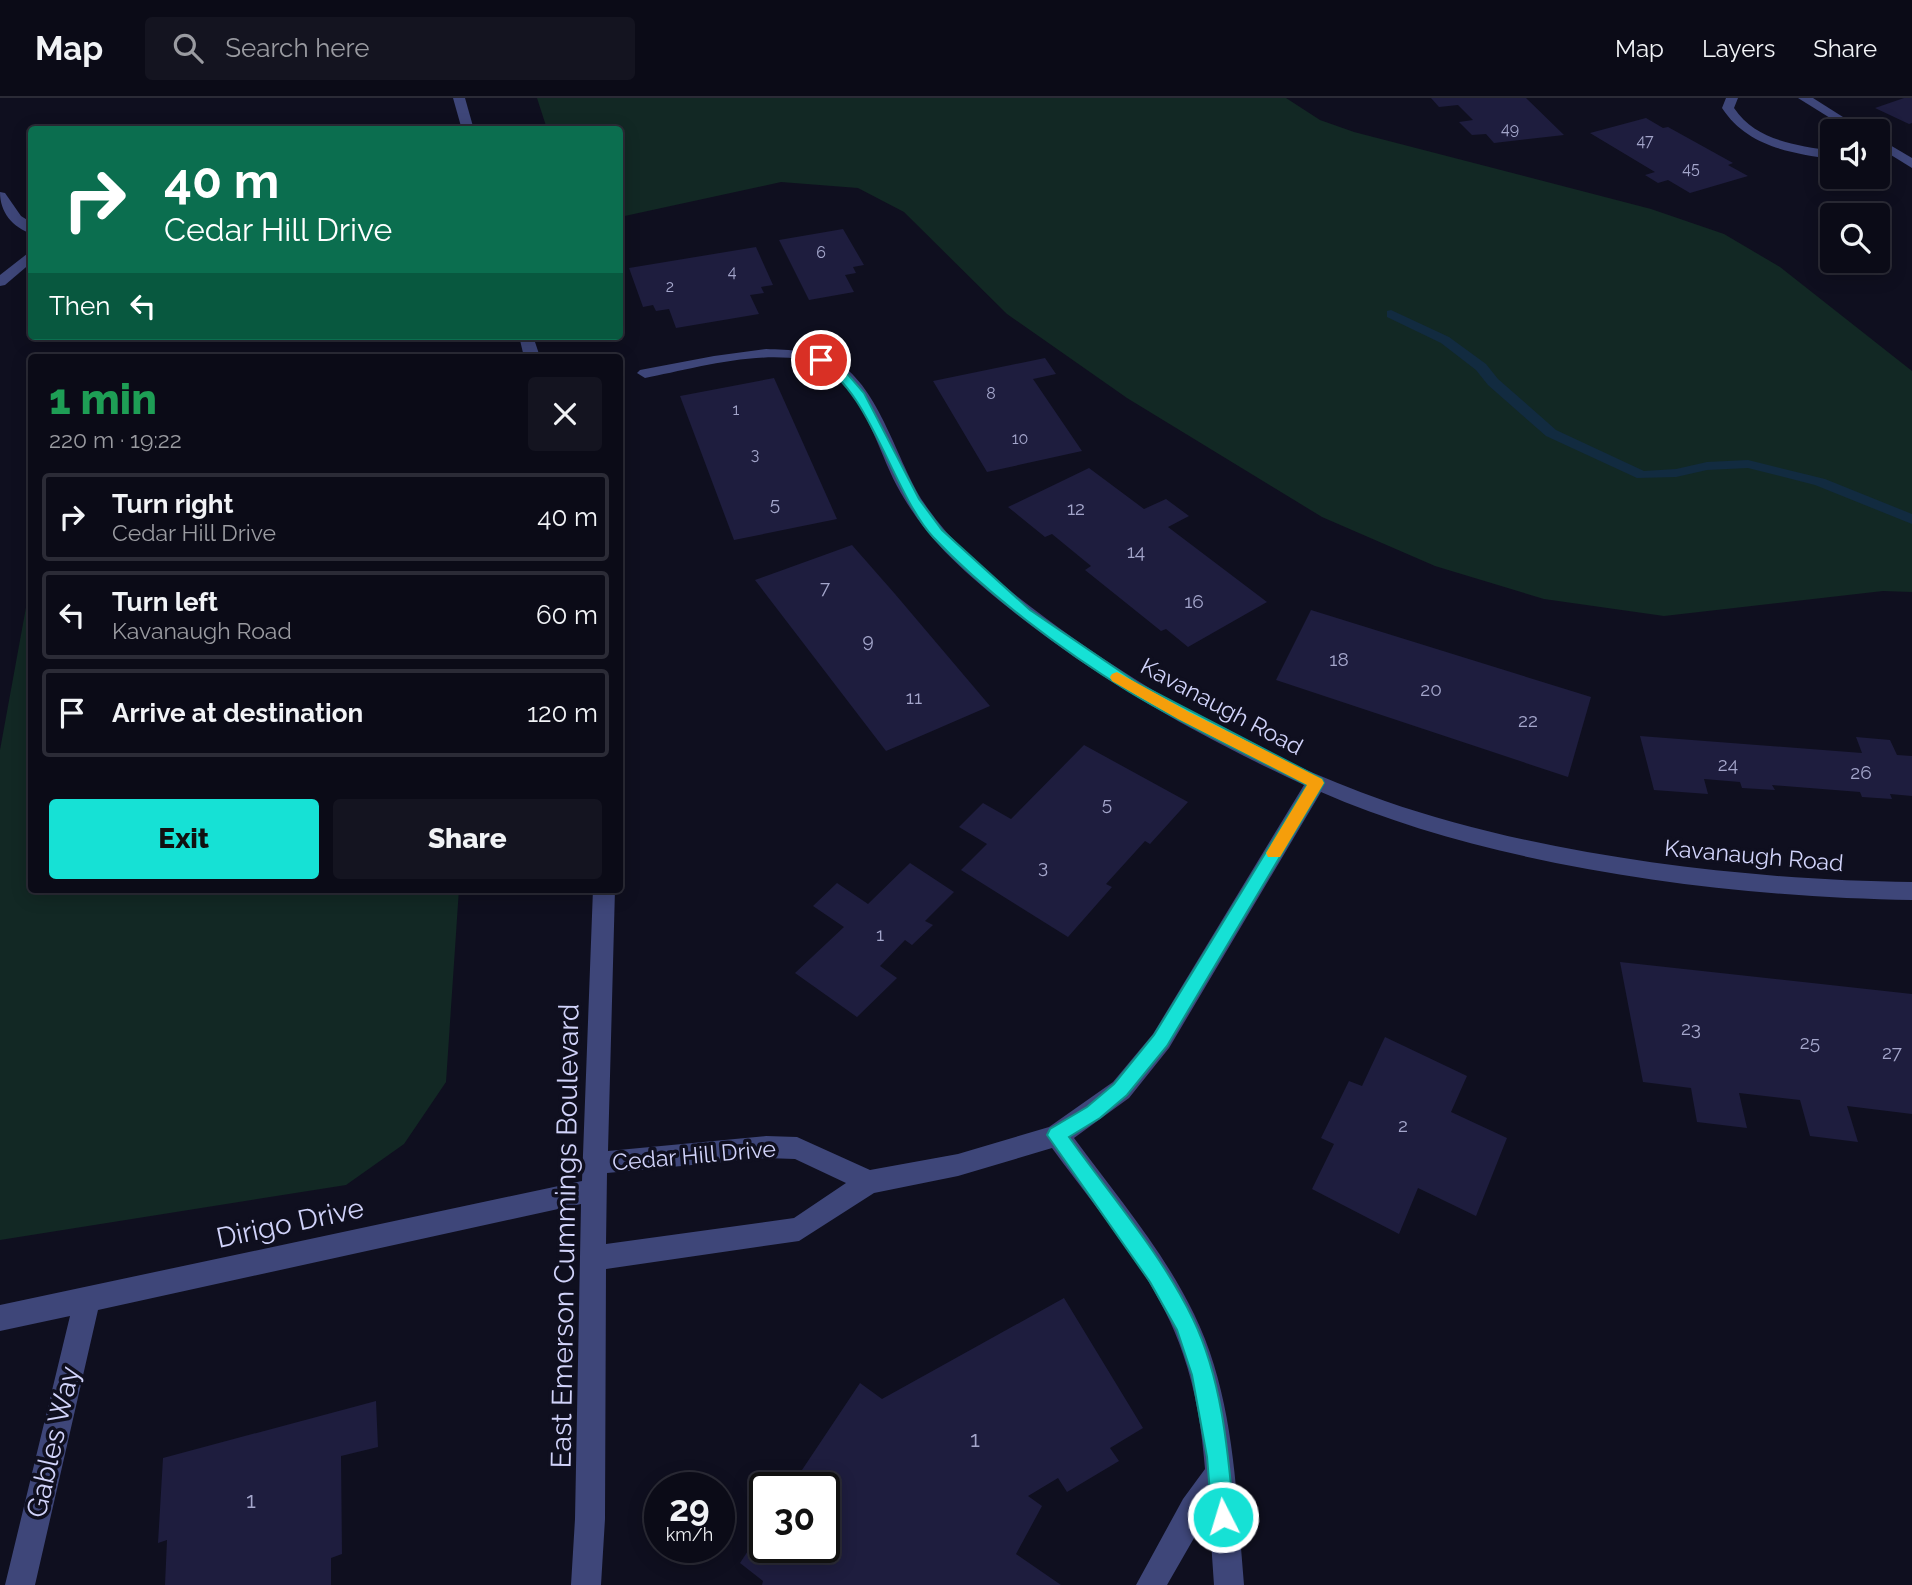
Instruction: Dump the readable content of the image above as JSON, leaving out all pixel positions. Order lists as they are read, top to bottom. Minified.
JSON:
{"streets":{"street":["Kavanaugh Road","Cedar Hill Drive","Dirigo Drive","East Emerson Cummings Boulevard","Gables Way"]},"crossings":[["Cedar Hill Drive","East Emerson Cummings Boulevard"],["Dirigo Drive","East Emerson Cummings Boulevard"],["Dirigo Drive","Gables Way"]],"house_numbers":["49","47","45","6","4","2","8","1","10","3","5","12","14","7","16","9","18","20","11","22","24","26","5","3","1","23","25","27","2","1","1"],"page":{"header":"Map","search":"Search here","nav":["Map","Layers","Share"],"turn":["40 m","Cedar Hill Drive"],"then":"Then","heading":["1 min","220 m · 19:22"],"list":[{"name":"Turn right","note":"Cedar Hill Drive","value":"40 m"},{"name":"Turn left","note":"Kavanaugh Road","value":"60 m"},{"name":"Arrive at destination","value":"120 m"}],"buttons":["Exit","Share"],"speed":"29 km/h","limit":"30"}}
